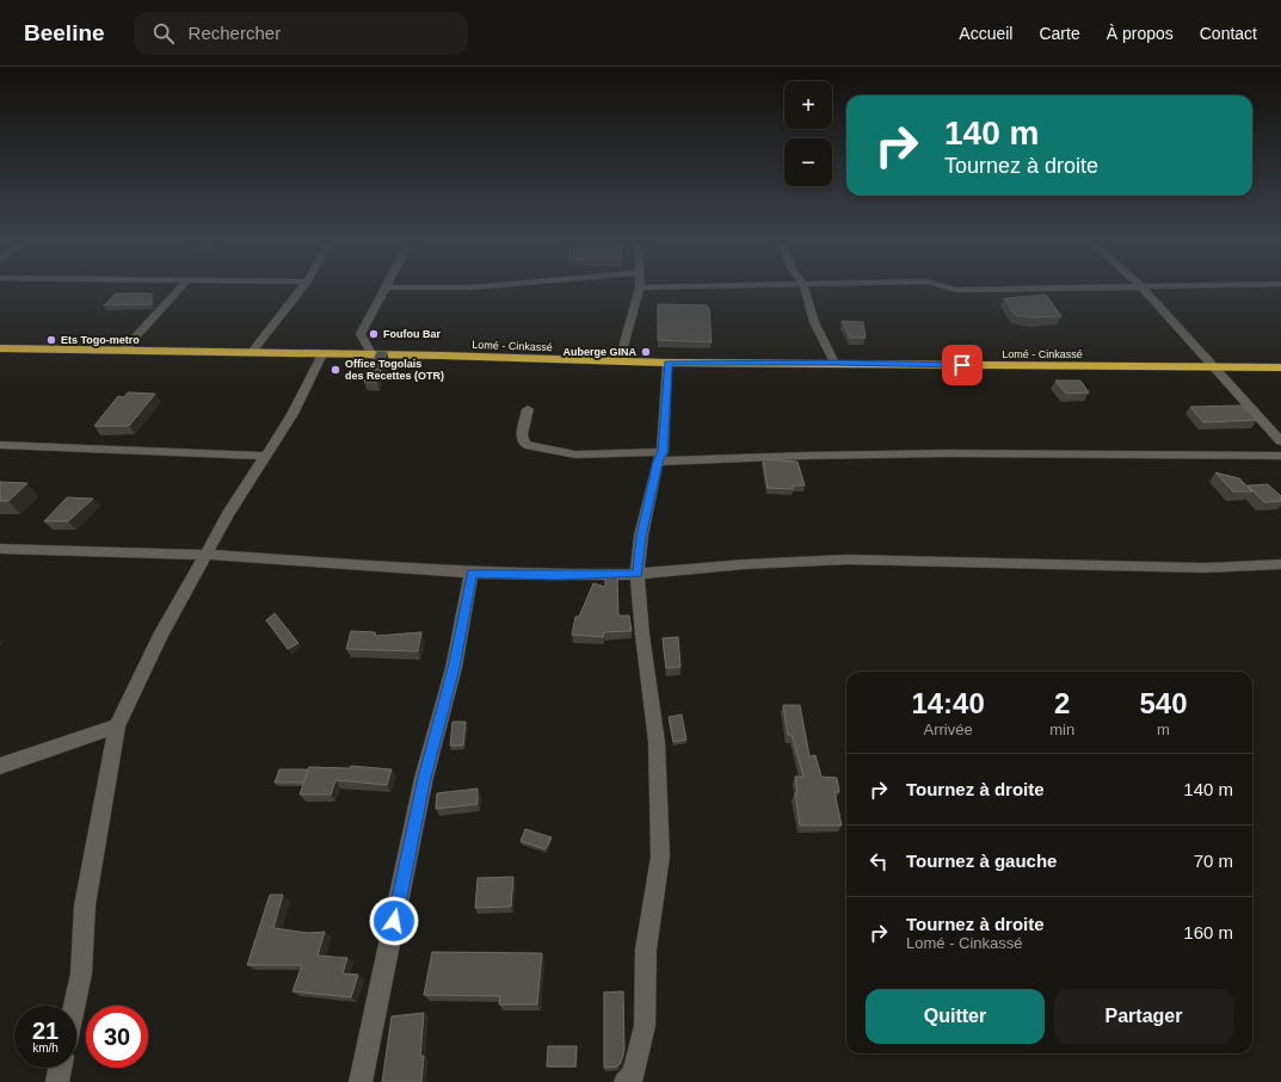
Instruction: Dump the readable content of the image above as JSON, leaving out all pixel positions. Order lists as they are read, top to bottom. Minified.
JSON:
{"streets":{"highway":["Lomé - Cinkassé"]},"places":["Foufou Bar","Ets Togo-metro","Auberge GINA","Office Togolais des Recettes (OTR)"],"page":{"header":"Beeline","search":"Rechercher","nav":["Accueil","Carte","À propos","Contact"],"map_buttons":["+","−"],"turn":["140 m","Tournez à droite"],"eta":["14:40","Arrivée","2","min","540","m"],"list":[{"name":"Tournez à droite","value":"140 m"},{"name":"Tournez à gauche","value":"70 m"},{"name":"Tournez à droite","note":"Lomé - Cinkassé","value":"160 m"}],"buttons":["Quitter","Partager"],"speed":"21 km/h","limit":"30"}}
